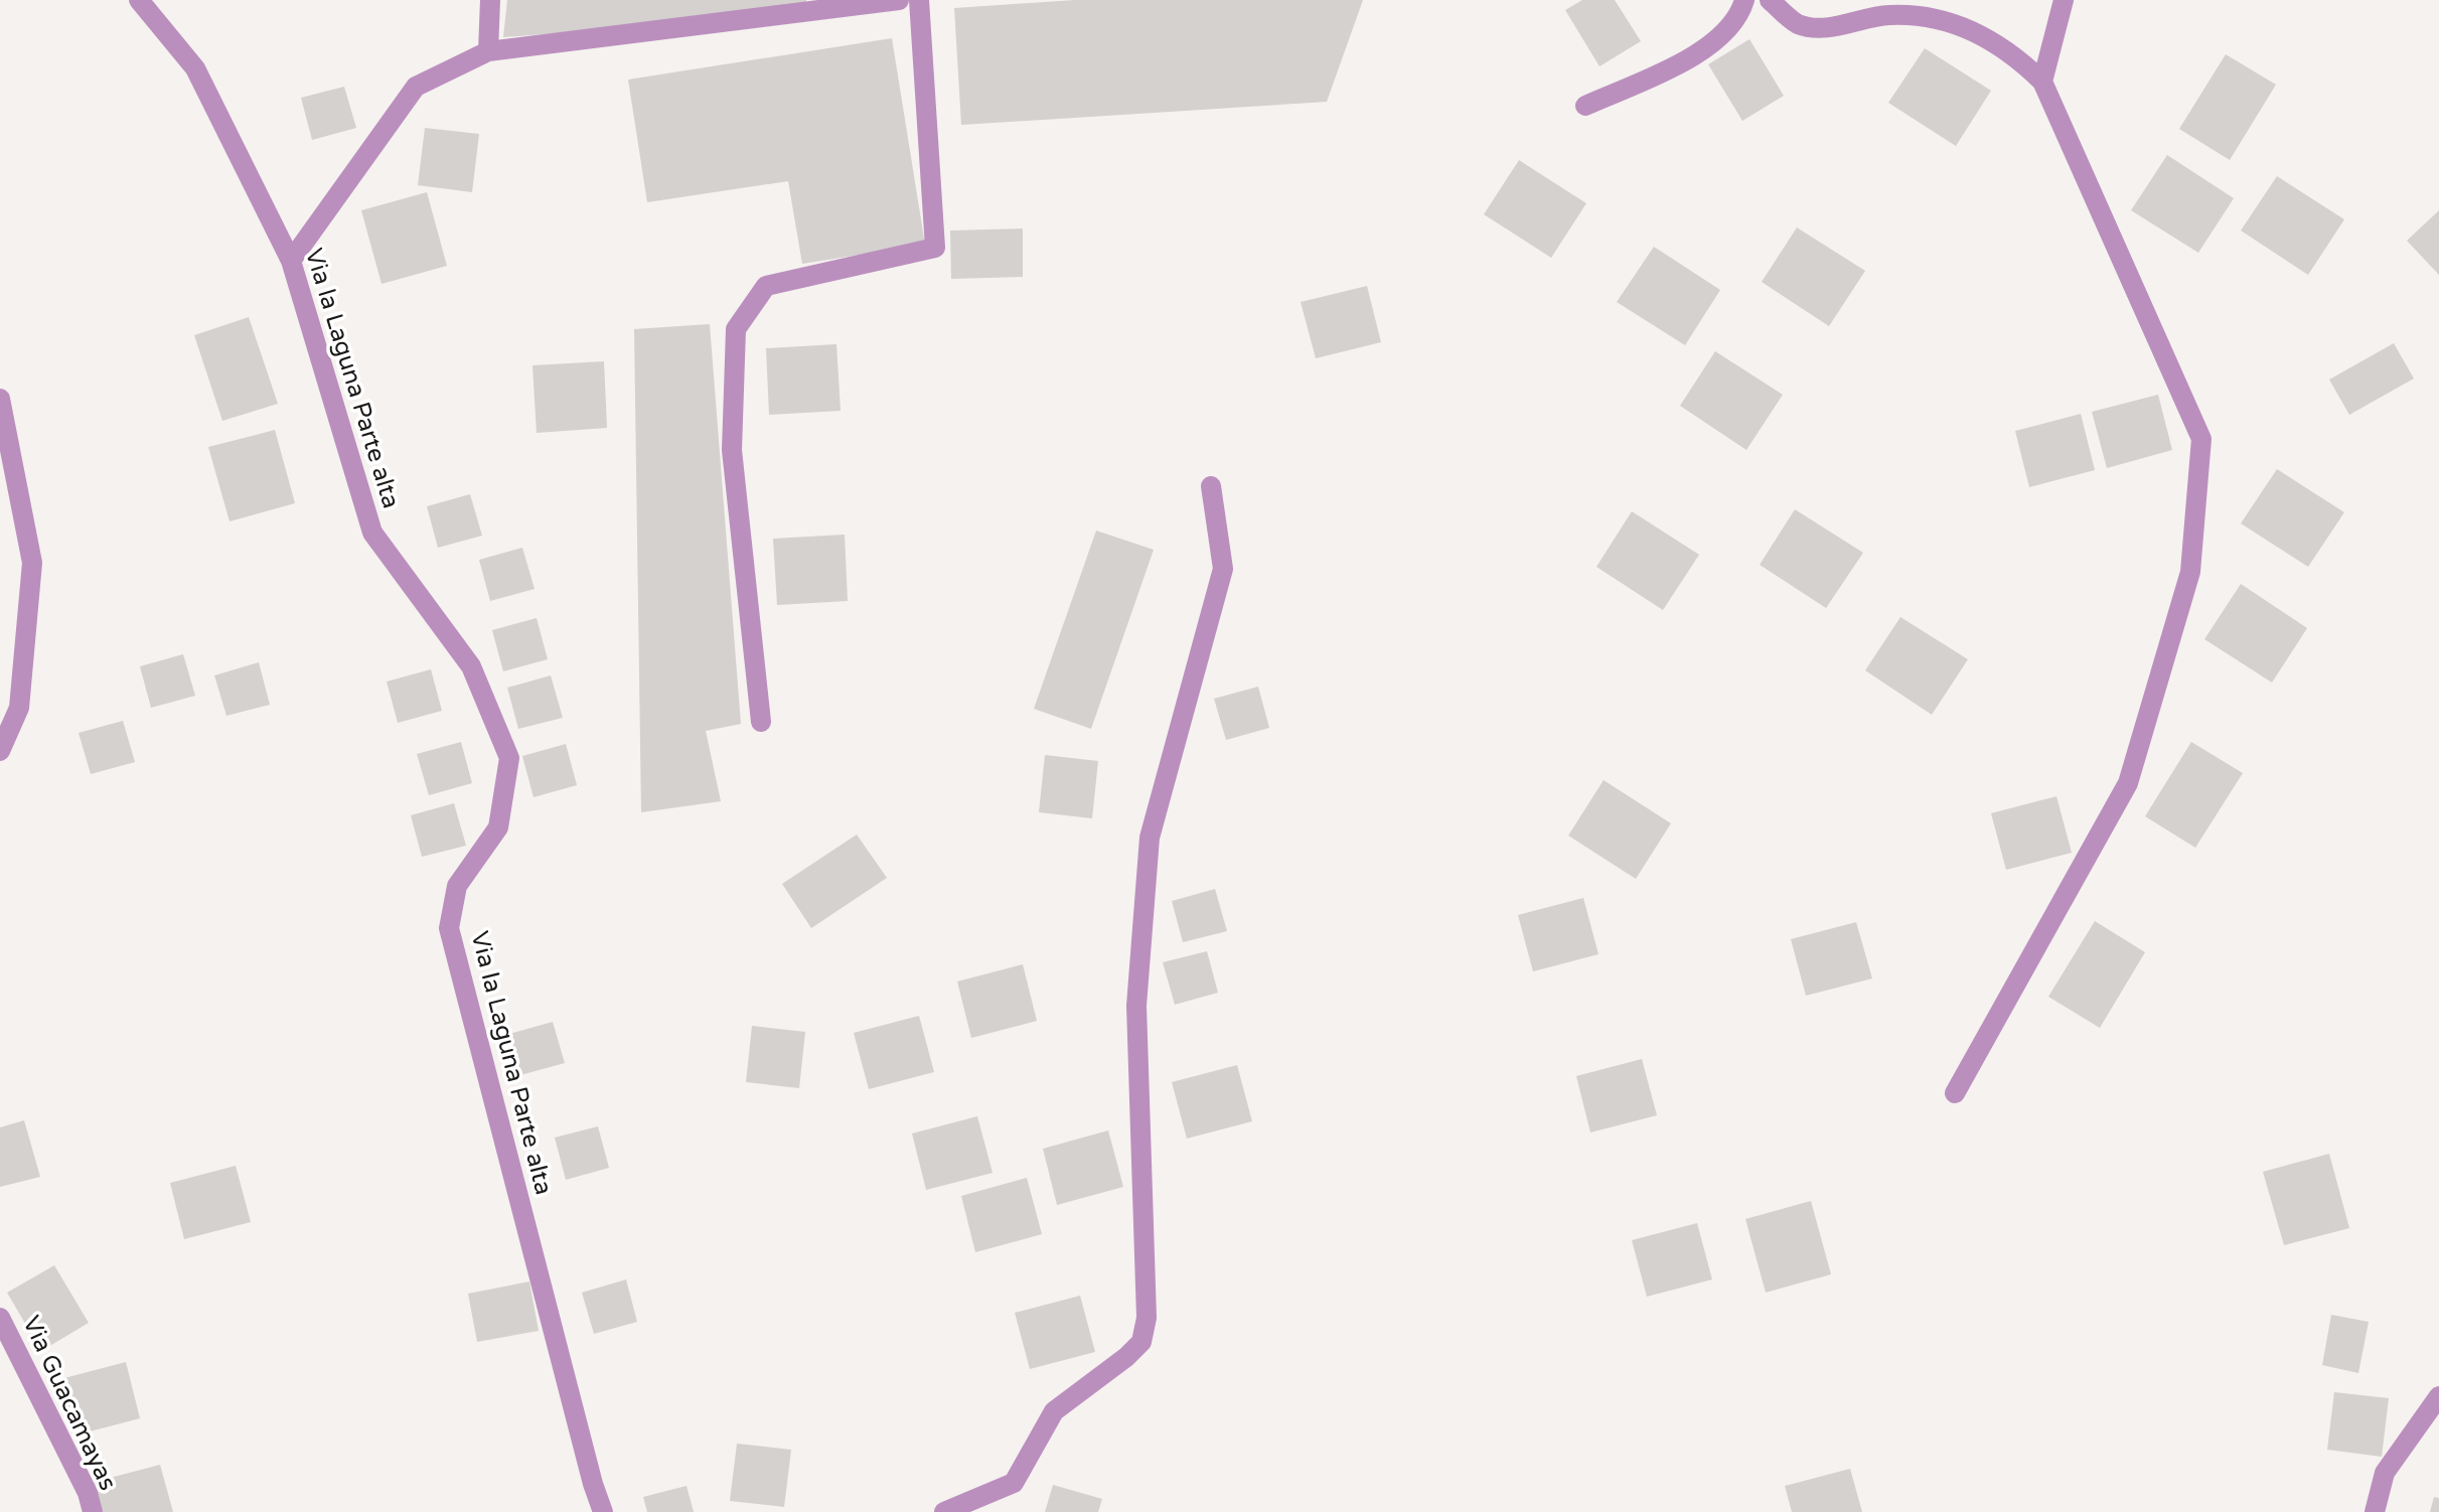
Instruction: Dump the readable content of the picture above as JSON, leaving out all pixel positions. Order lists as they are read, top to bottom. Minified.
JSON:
{"streets":{"street":["Via la Laguna Parte alta","Via Guacamayas"]}}
